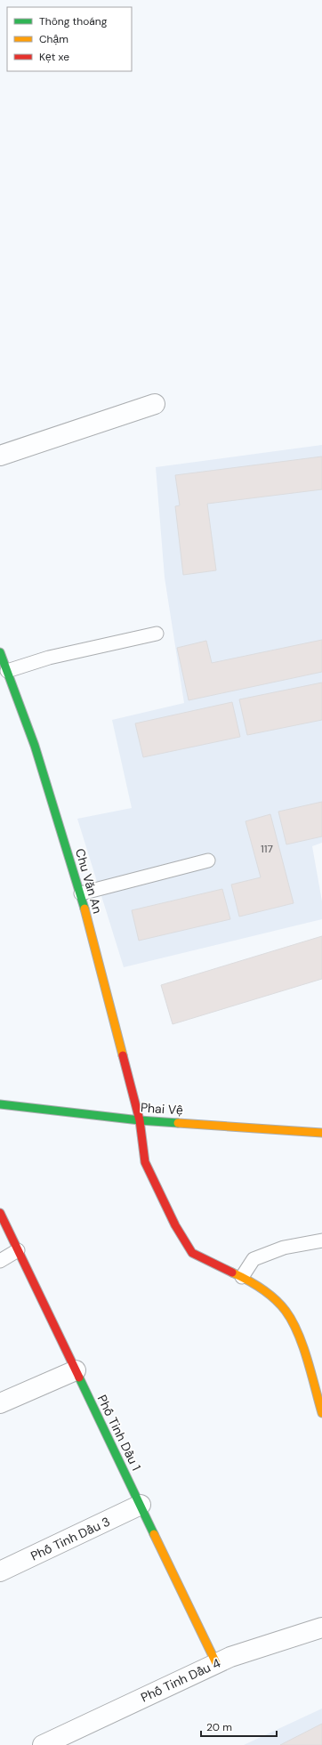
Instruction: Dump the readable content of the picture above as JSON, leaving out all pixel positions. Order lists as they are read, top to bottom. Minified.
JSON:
{"streets":{"street":["Chu Văn An","Phai Vệ","Phố Tinh Dầu 1","Phố Tinh Dầu 3","Phố Tinh Dầu 4"]},"crossings":[["Chu Văn An","Phai Vệ"],["Phố Tinh Dầu 1","Phố Tinh Dầu 3"],["Phố Tinh Dầu 1","Phố Tinh Dầu 4"]],"house_numbers":["117"],"legend":["Thông thoáng","Chậm","Kẹt xe"],"scale_bar":"20 m"}
